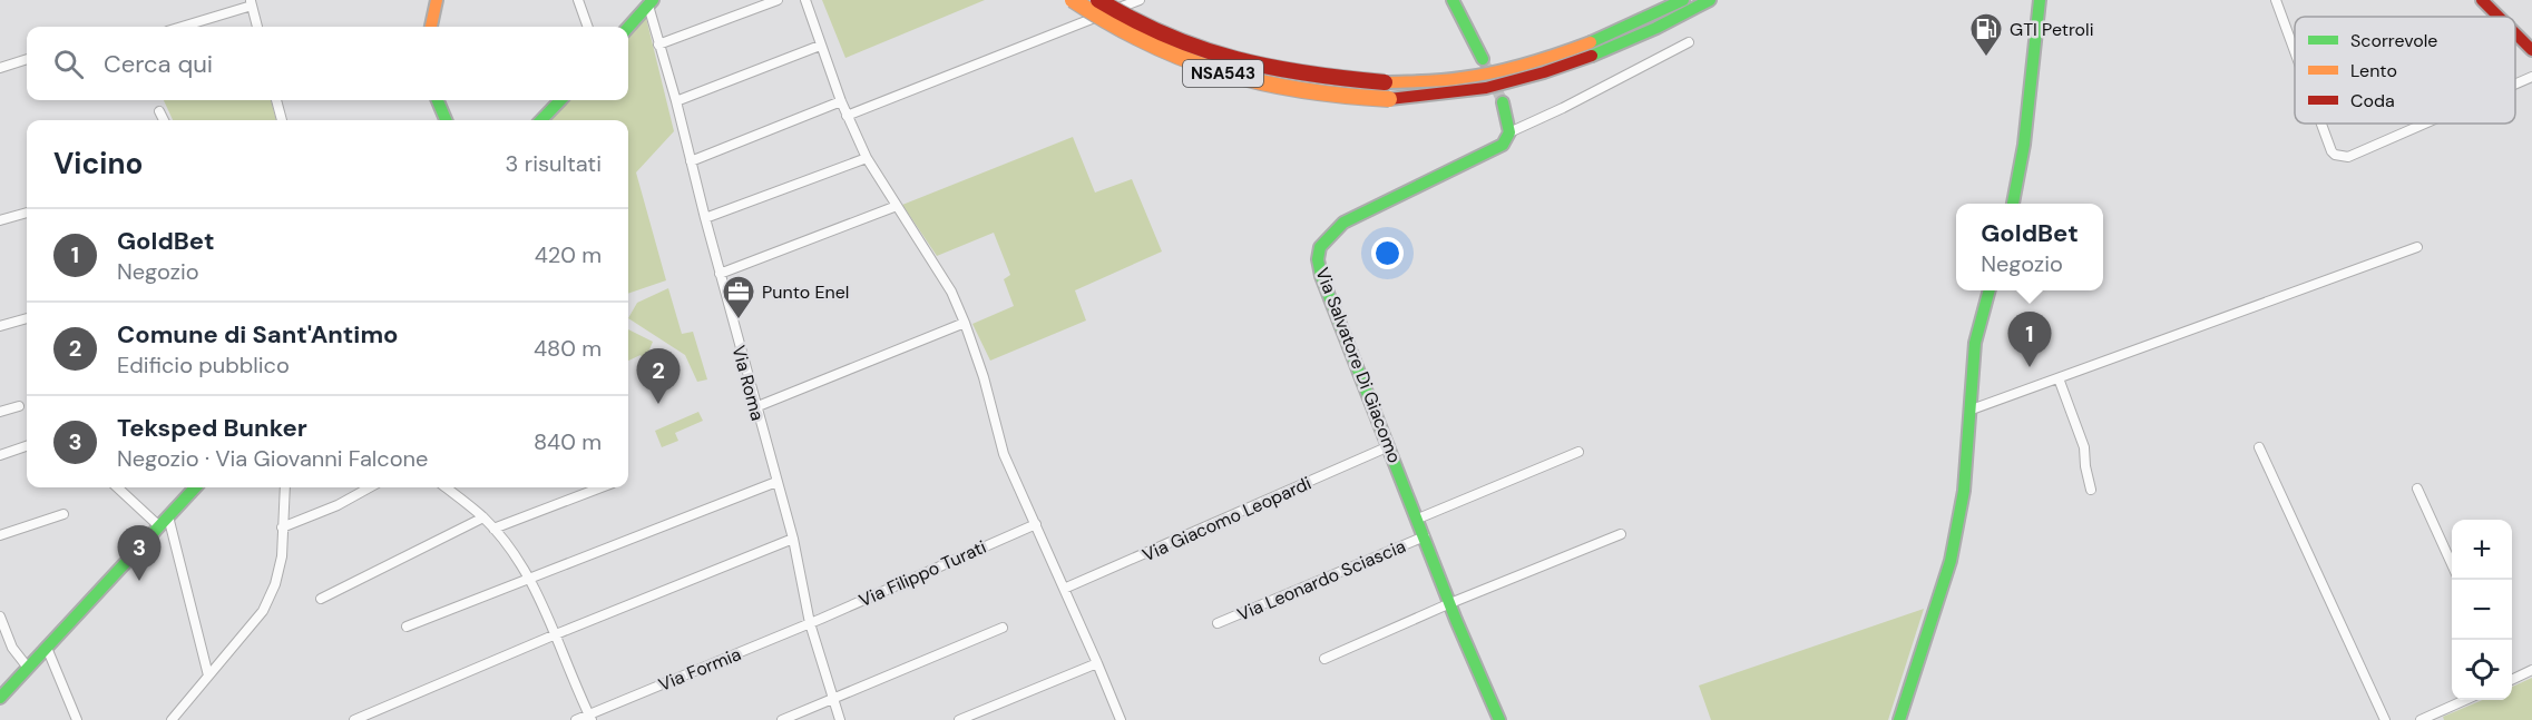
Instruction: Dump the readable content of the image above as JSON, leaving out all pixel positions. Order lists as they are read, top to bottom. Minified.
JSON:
{"streets":{"main road":["NSA543","Via Salvatore Di Giacomo"],"street":["Via Roma","Via Giacomo Leopardi","Via Filippo Turati","Via Leonardo Sciascia","Via Formia"]},"crossings":[["Via Salvatore Di Giacomo","Via Giacomo Leopardi"],["Via Salvatore Di Giacomo","Via Leonardo Sciascia"],["Via Roma","Via Filippo Turati"],["Via Roma","Via Formia"],["Via Filippo Turati","Via Formia"]],"places":{"fuel station":["GTI Petroli"],"office":["Punto Enel"]},"legend":["Scorrevole","Lento","Coda"],"page":{"search":"Cerca qui","heading":["Vicino","3 risultati"],"popup":["GoldBet","Negozio"],"list":[{"mark":"1","name":"GoldBet","note":"Negozio","value":"420 m"},{"mark":"2","name":"Comune di Sant'Antimo","note":"Edificio pubblico","value":"480 m"},{"mark":"3","name":"Teksped Bunker","note":"Negozio · Via Giovanni Falcone","value":"840 m"}],"pins":["1","2","3"],"map_buttons":["+","−"]}}
